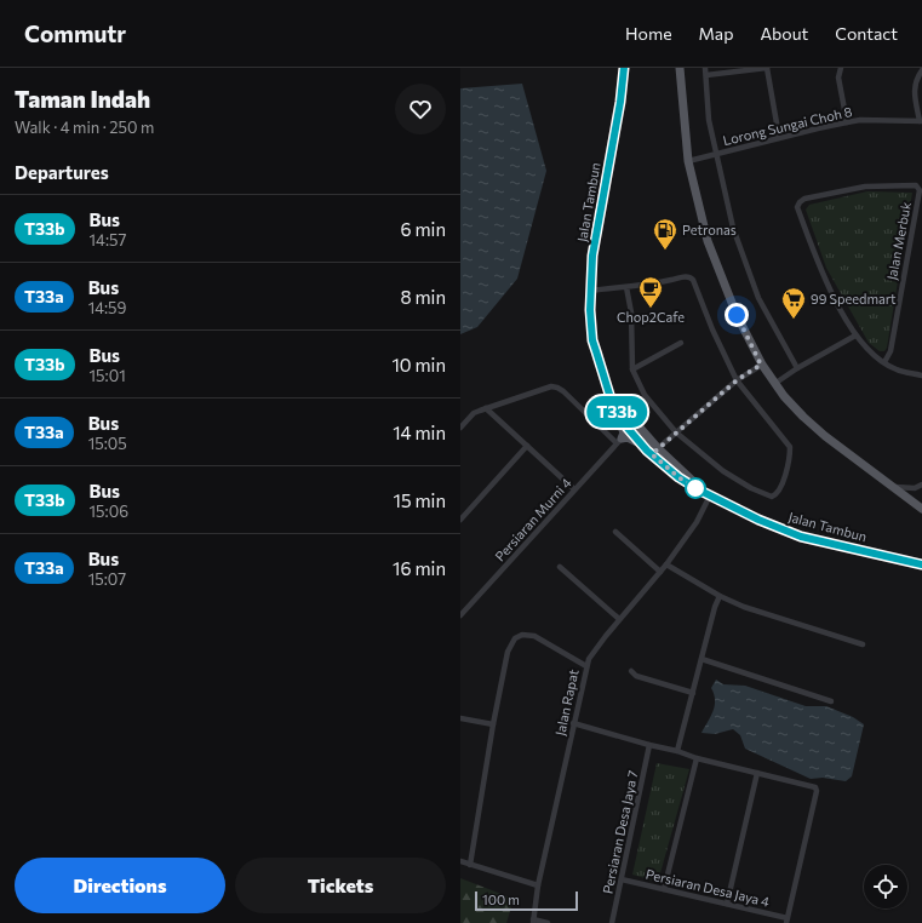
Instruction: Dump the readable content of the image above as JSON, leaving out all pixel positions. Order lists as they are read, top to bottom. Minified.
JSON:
{"streets":{"main road":["Jalan Tambun"],"street":["Lorong Sungai Choh 8","Jalan Merbuk","Persiaran Murni 4","Jalan Rapat","Persiaran Desa Jaya 7","Persiaran Desa Jaya 4"]},"crossings":[["Jalan Tambun","Jalan Rapat"],["Persiaran Desa Jaya 7","Persiaran Desa Jaya 4"]],"places":{"fuel station":["Petronas"],"cafe":["Chop2Cafe"],"supermarket":["99 Speedmart"]},"lines":["bus line T33b"],"scale_bar":"100 m","page":{"header":"Commutr","nav":["Home","Map","About","Contact"],"heading":[["Taman Indah","Walk · 4 min · 250 m"],"Departures"],"on_map":"T33b","list":[{"mark":"T33b","name":"Bus","note":"14:57","value":"6 min"},{"mark":"T33a","name":"Bus","note":"14:59","value":"8 min"},{"mark":"T33b","name":"Bus","note":"15:01","value":"10 min"},{"mark":"T33a","name":"Bus","note":"15:05","value":"14 min"},{"mark":"T33b","name":"Bus","note":"15:06","value":"15 min"},{"mark":"T33a","name":"Bus","note":"15:07","value":"16 min"}],"buttons":["Directions","Tickets"],"scale":"100 m"}}
